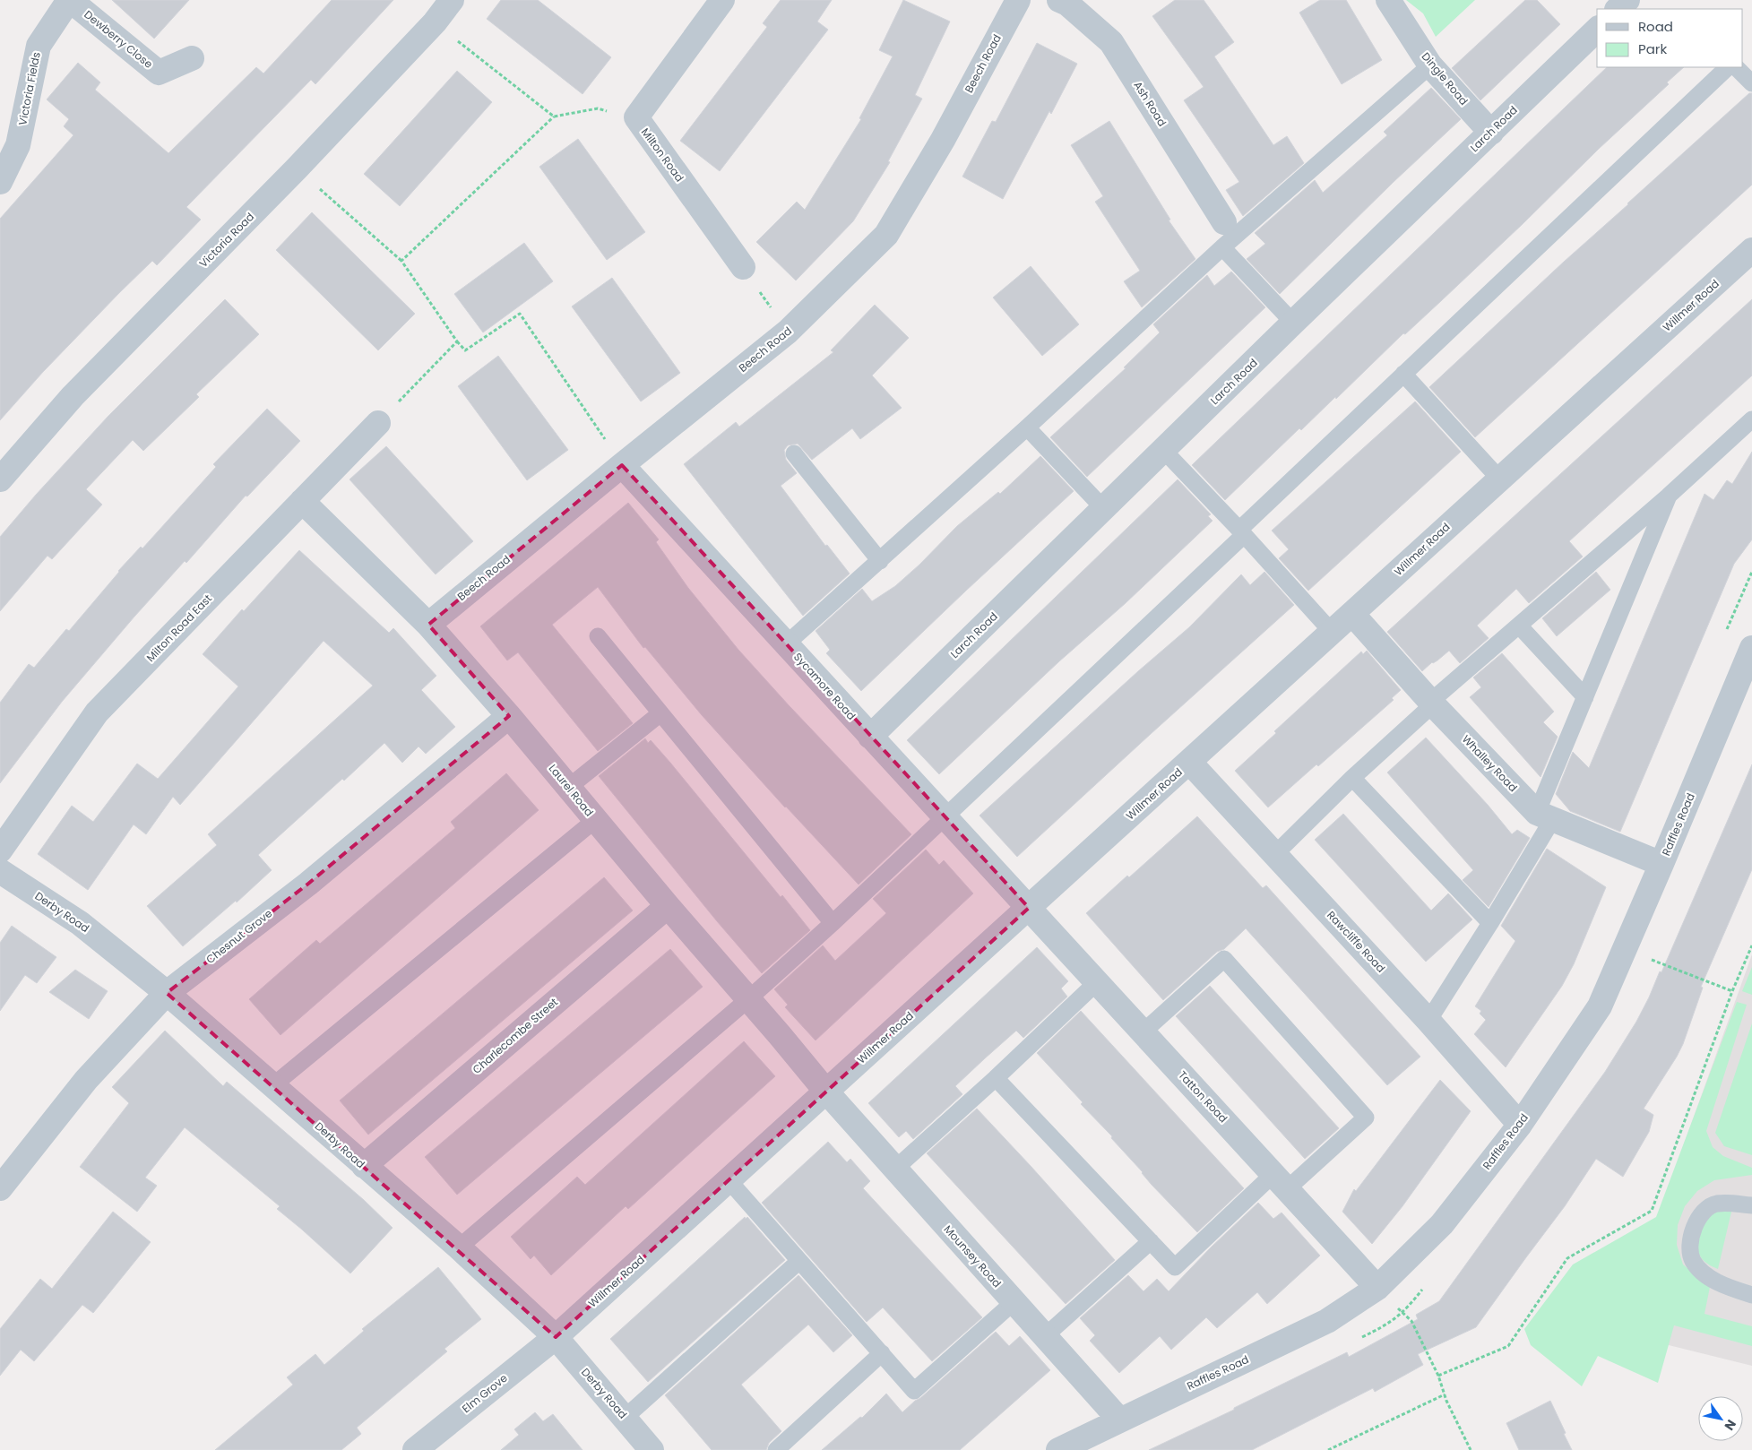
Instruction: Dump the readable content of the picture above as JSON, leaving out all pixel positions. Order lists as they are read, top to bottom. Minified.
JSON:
{"streets":{"street":["Dewberry Close","Beech Road","Dingle Road","Victoria Fields","Ash Road","Larch Road","Milton Road","Victoria Road","Willmer Road","Milton Road East","Sycamore Road","Whalley Road","Laurel Road","Raffles Road","Derby Road","Chesnut Grove","Rawcliffe Road","Charlecombe Street","Tatton Road","Mounsey Road","Elm Grove"]},"crossings":[["Dewberry Close","Victoria Fields"],["Beech Road","Sycamore Road"],["Beech Road","Laurel Road"],["Dingle Road","Larch Road"],["Larch Road","Sycamore Road"],["Willmer Road","Sycamore Road"],["Willmer Road","Whalley Road"],["Willmer Road","Laurel Road"],["Willmer Road","Derby Road"],["Willmer Road","Rawcliffe Road"],["Willmer Road","Tatton Road"],["Willmer Road","Mounsey Road"],["Willmer Road","Elm Grove"],["Milton Road East","Laurel Road"],["Sycamore Road","Tatton Road"],["Whalley Road","Raffles Road"],["Laurel Road","Chesnut Grove"],["Laurel Road","Charlecombe Street"],["Laurel Road","Mounsey Road"],["Raffles Road","Rawcliffe Road"],["Raffles Road","Tatton Road"],["Raffles Road","Mounsey Road"],["Derby Road","Chesnut Grove"],["Derby Road","Charlecombe Street"],["Derby Road","Elm Grove"]],"legend":["Road","Park"],"north":"bottom right"}
